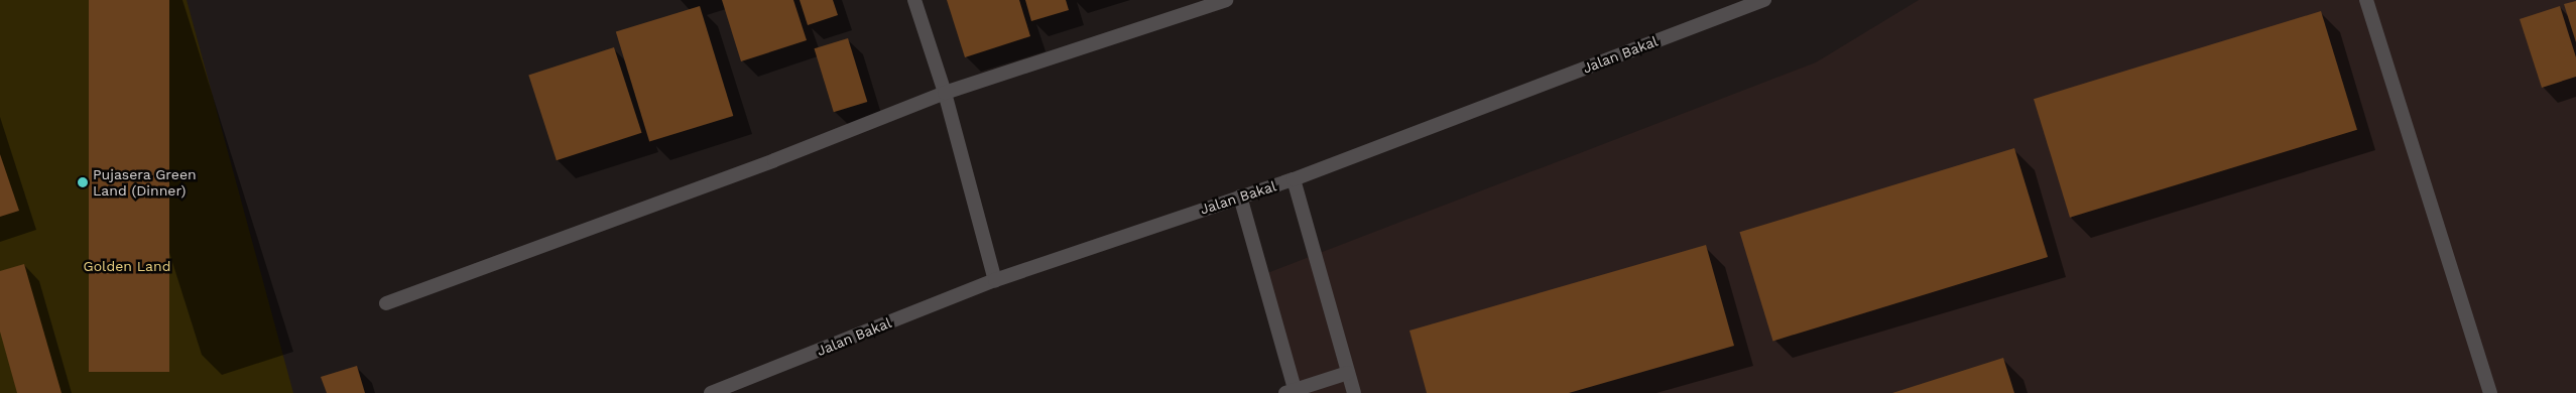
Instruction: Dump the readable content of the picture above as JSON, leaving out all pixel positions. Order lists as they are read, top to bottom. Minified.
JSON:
{"streets":{"street":["Jalan Bakal"]},"parks":["Golden Land"],"places":["Pujasera Green Land (Dinner)"]}
